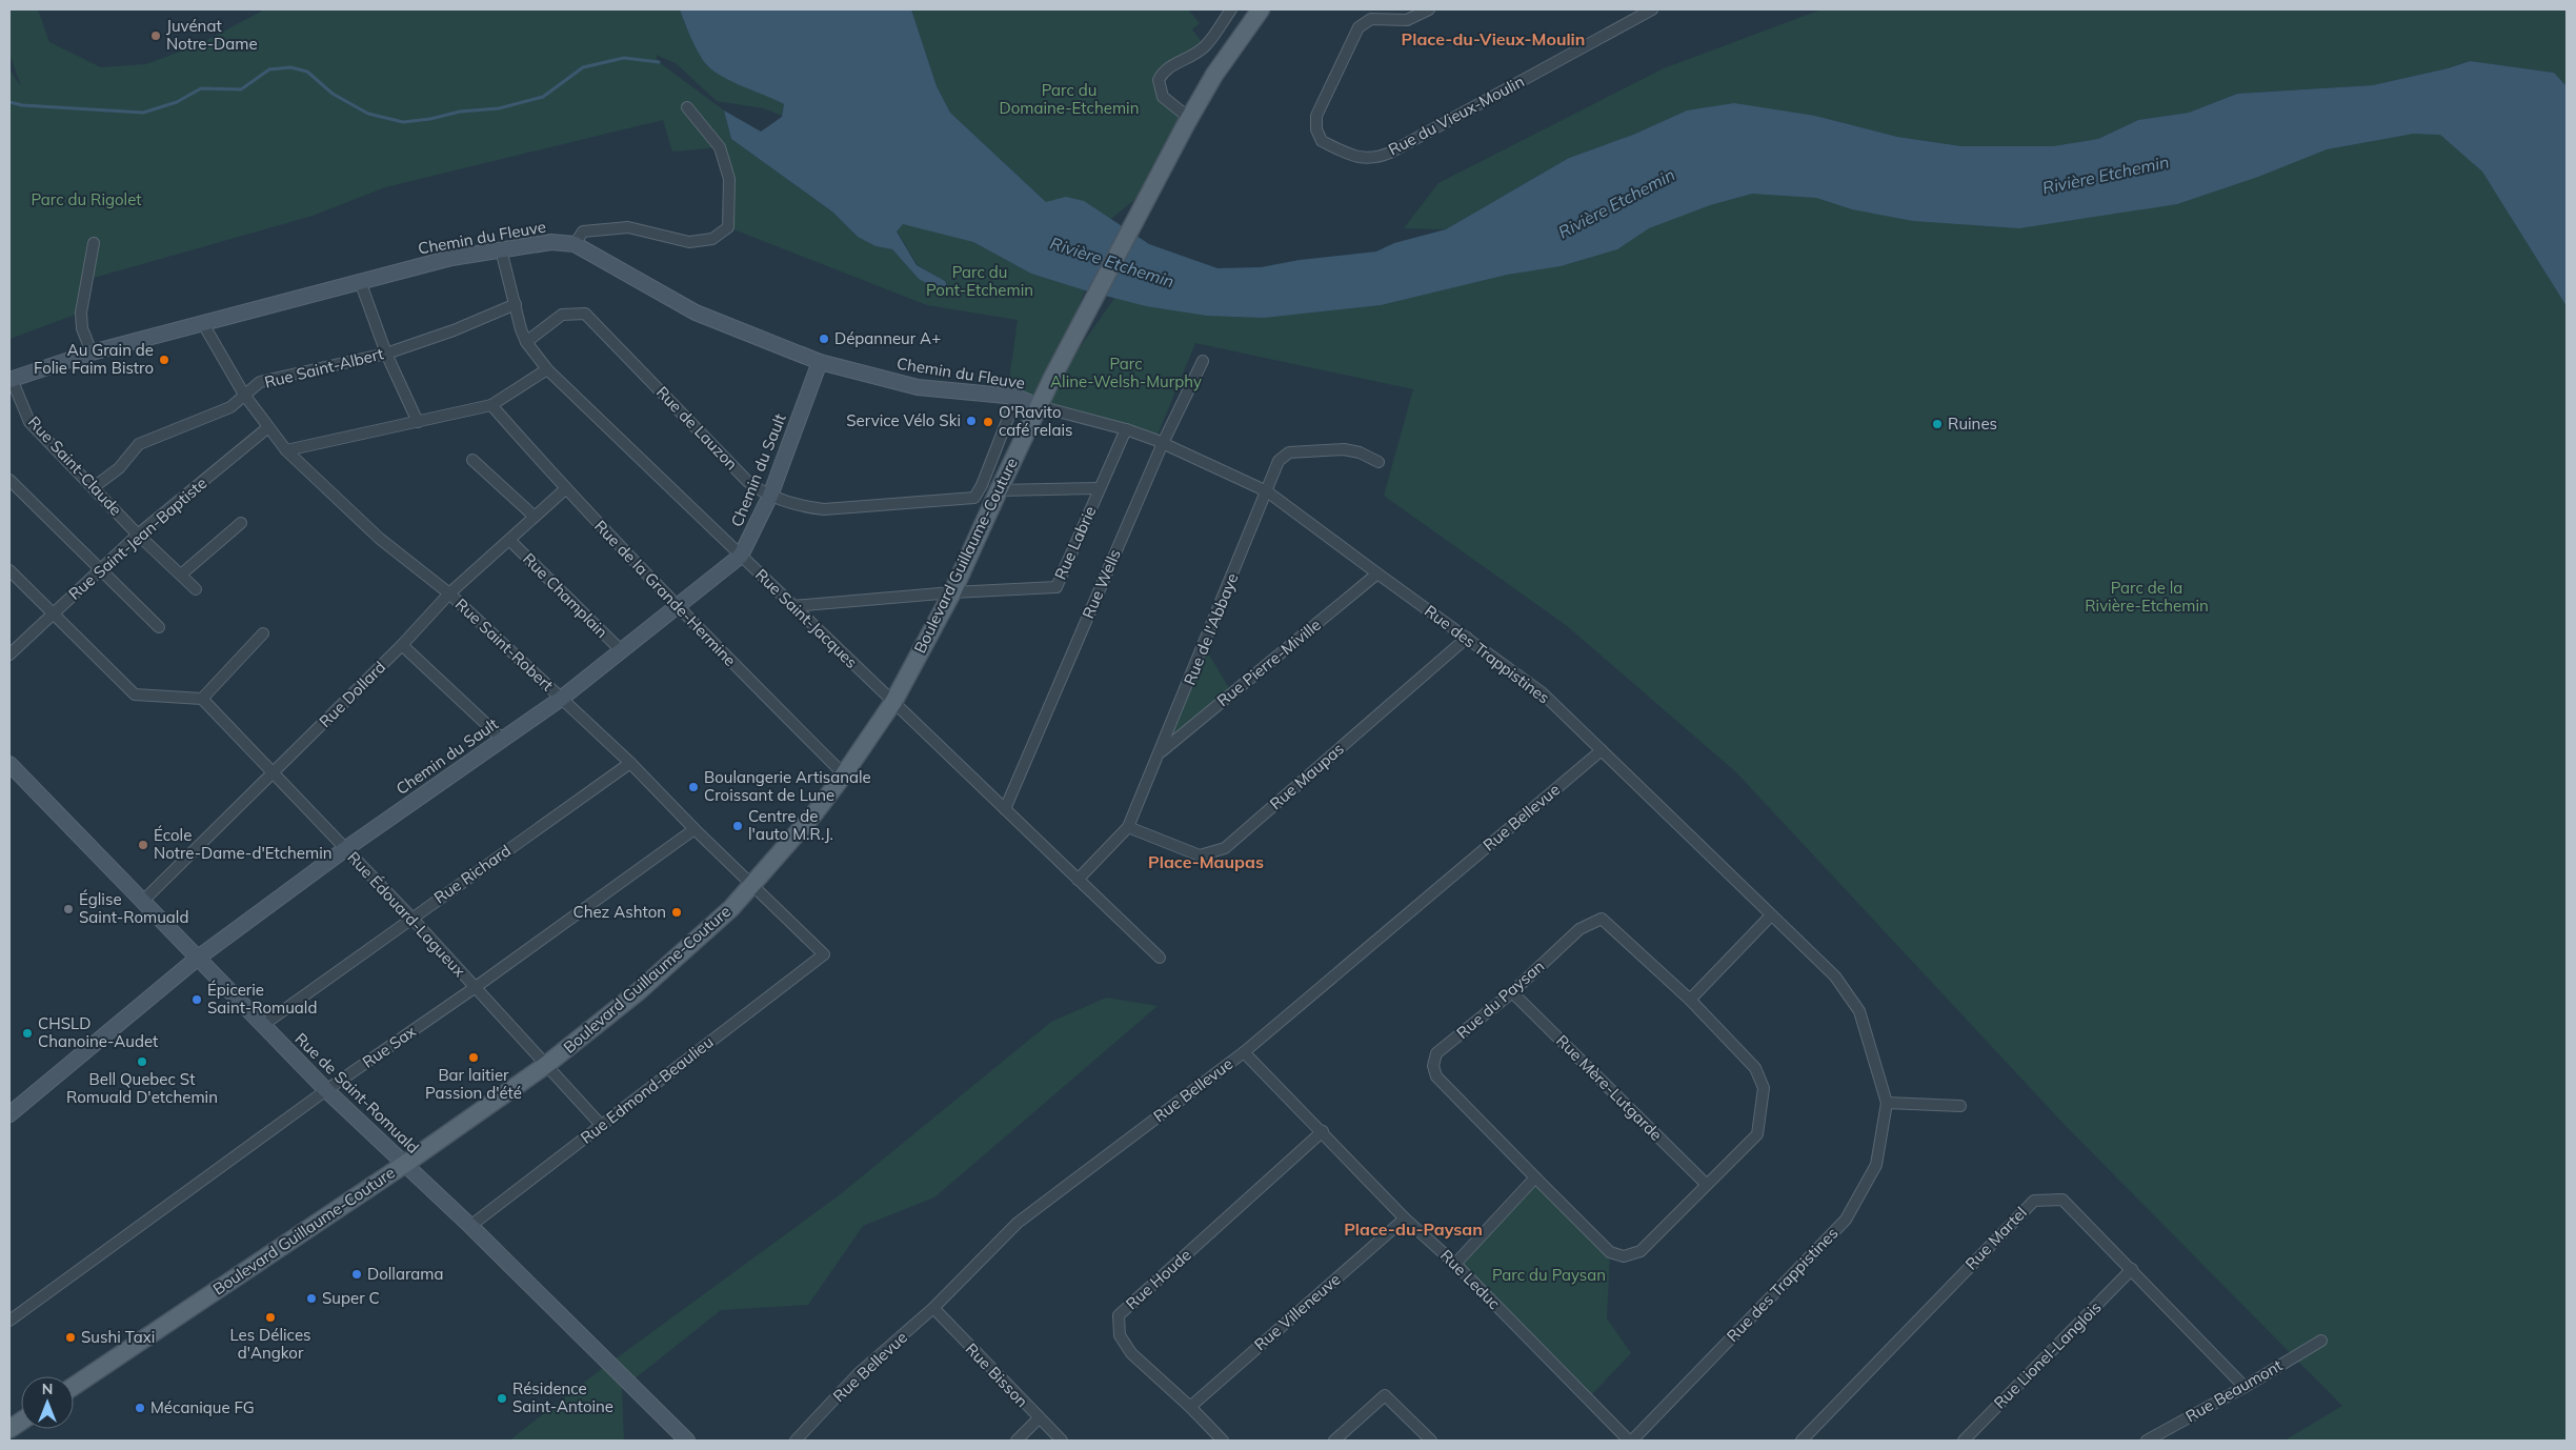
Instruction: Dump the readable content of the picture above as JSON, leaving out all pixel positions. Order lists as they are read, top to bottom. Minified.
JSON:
{"streets":{"main road":["Boulevard Guillaume-Couture"],"street":["Rue du Vieux-Moulin","Chemin du Fleuve","Rue Saint-Albert","Rue de Lauzon","Rue Saint-Claude","Chemin du Sault","Rue Saint-Jean-Baptiste","Rue Labrie","Rue Wells","Rue de la Grande-Hermine","Rue Champlain","Rue Saint-Jacques","Rue de l'Abbaye","Rue Saint-Robert","Rue des Trappistines","Rue Pierre-Miville","Rue Dollard","Rue Maupas","Rue Bellevue","Rue Richard","Rue Édouard-Lagueux","Rue du Paysan","Rue Sax","Rue Mère-Lutgarde","Rue Edmond-Beaulieu","Rue de Saint-Romuald","Rue Martel","Rue Houde","Rue Leduc","Rue Villeneuve","Rue Lionel-Langlois","Rue Bisson","Rue Beaumont"]},"crossings":[["Chemin du Fleuve","Rue de Lauzon"],["Chemin du Fleuve","Rue Saint-Claude"],["Chemin du Fleuve","Chemin du Sault"],["Chemin du Fleuve","Boulevard Guillaume-Couture"],["Chemin du Fleuve","Rue Saint-Jacques"],["Chemin du Fleuve","Rue Saint-Robert"],["Chemin du Fleuve","Rue des Trappistines"],["Rue Saint-Albert","Rue Saint-Claude"],["Rue Saint-Albert","Rue Saint-Jacques"],["Rue Saint-Albert","Rue Saint-Robert"],["Rue de Lauzon","Chemin du Sault"],["Rue de Lauzon","Rue Saint-Jacques"],["Rue Saint-Claude","Rue Saint-Jean-Baptiste"],["Chemin du Sault","Rue de la Grande-Hermine"],["Chemin du Sault","Rue Champlain"],["Chemin du Sault","Rue Saint-Jacques"],["Chemin du Sault","Rue Saint-Robert"],["Chemin du Sault","Rue Édouard-Lagueux"],["Chemin du Sault","Rue de Saint-Romuald"],["Rue Saint-Jean-Baptiste","Rue Saint-Robert"],["Rue Labrie","Boulevard Guillaume-Couture"],["Rue Labrie","Rue Saint-Jacques"],["Rue Labrie","Rue des Trappistines"],["Boulevard Guillaume-Couture","Rue de la Grande-Hermine"],["Boulevard Guillaume-Couture","Rue Saint-Jacques"],["Boulevard Guillaume-Couture","Rue Saint-Robert"],["Boulevard Guillaume-Couture","Rue des Trappistines"],["Boulevard Guillaume-Couture","Rue Édouard-Lagueux"],["Boulevard Guillaume-Couture","Rue de Saint-Romuald"],["Rue Wells","Rue Saint-Jacques"],["Rue Wells","Rue des Trappistines"],["Rue de la Grande-Hermine","Rue Dollard"],["Rue Champlain","Rue Dollard"],["Rue Saint-Jacques","Rue de l'Abbaye"],["Rue de l'Abbaye","Rue des Trappistines"],["Rue de l'Abbaye","Rue Pierre-Miville"],["Rue de l'Abbaye","Rue Maupas"],["Rue Saint-Robert","Rue Dollard"],["Rue Saint-Robert","Rue Richard"],["Rue Saint-Robert","Rue Sax"],["Rue Saint-Robert","Rue Edmond-Beaulieu"],["Rue des Trappistines","Rue Pierre-Miville"],["Rue des Trappistines","Rue Maupas"],["Rue des Trappistines","Rue Bellevue"],["Rue des Trappistines","Rue Leduc"],["Rue Dollard","Rue Édouard-Lagueux"],["Rue Dollard","Rue de Saint-Romuald"],["Rue Bellevue","Rue Leduc"],["Rue Bellevue","Rue Bisson"],["Rue Richard","Rue Édouard-Lagueux"],["Rue Richard","Rue de Saint-Romuald"],["Rue Édouard-Lagueux","Rue Sax"],["Rue Édouard-Lagueux","Rue Edmond-Beaulieu"],["Rue du Paysan","Rue Mère-Lutgarde"],["Rue Sax","Rue de Saint-Romuald"],["Rue Edmond-Beaulieu","Rue de Saint-Romuald"],["Rue Martel","Rue Lionel-Langlois"],["Rue Martel","Rue Beaumont"],["Rue Houde","Rue Leduc"],["Rue Houde","Rue Villeneuve"],["Rue Leduc","Rue Villeneuve"]],"districts":["Place-du-Vieux-Moulin","Place-Maupas","Place-du-Paysan"],"water":["Rivière Etchemin"],"parks":["Parc du Domaine-Etchemin","Parc du Rigolet","Parc du Pont-Etchemin","Parc Aline-Welsh-Murphy","Parc de la Rivière-Etchemin","Parc du Paysan"],"places":["Juvénat Notre-Dame","Dépanneur A+","Au Grain de Folie Faim Bistro","Service Vélo Ski","O'Ravito café relais","Ruines","Boulangerie Artisanale Croissant de Lune","Centre de l'auto M.R.J.","École Notre-Dame-d'Etchemin","Église Saint-Romuald","Chez Ashton","Épicerie Saint-Romuald","CHSLD Chanoine-Audet","Bar laitier Passion d'été","Bell Quebec St Romuald D'etchemin","Dollarama","Super C","Les Délices d'Angkor","Sushi Taxi","Résidence Saint-Antoine","Mécanique FG"],"north":"top"}
